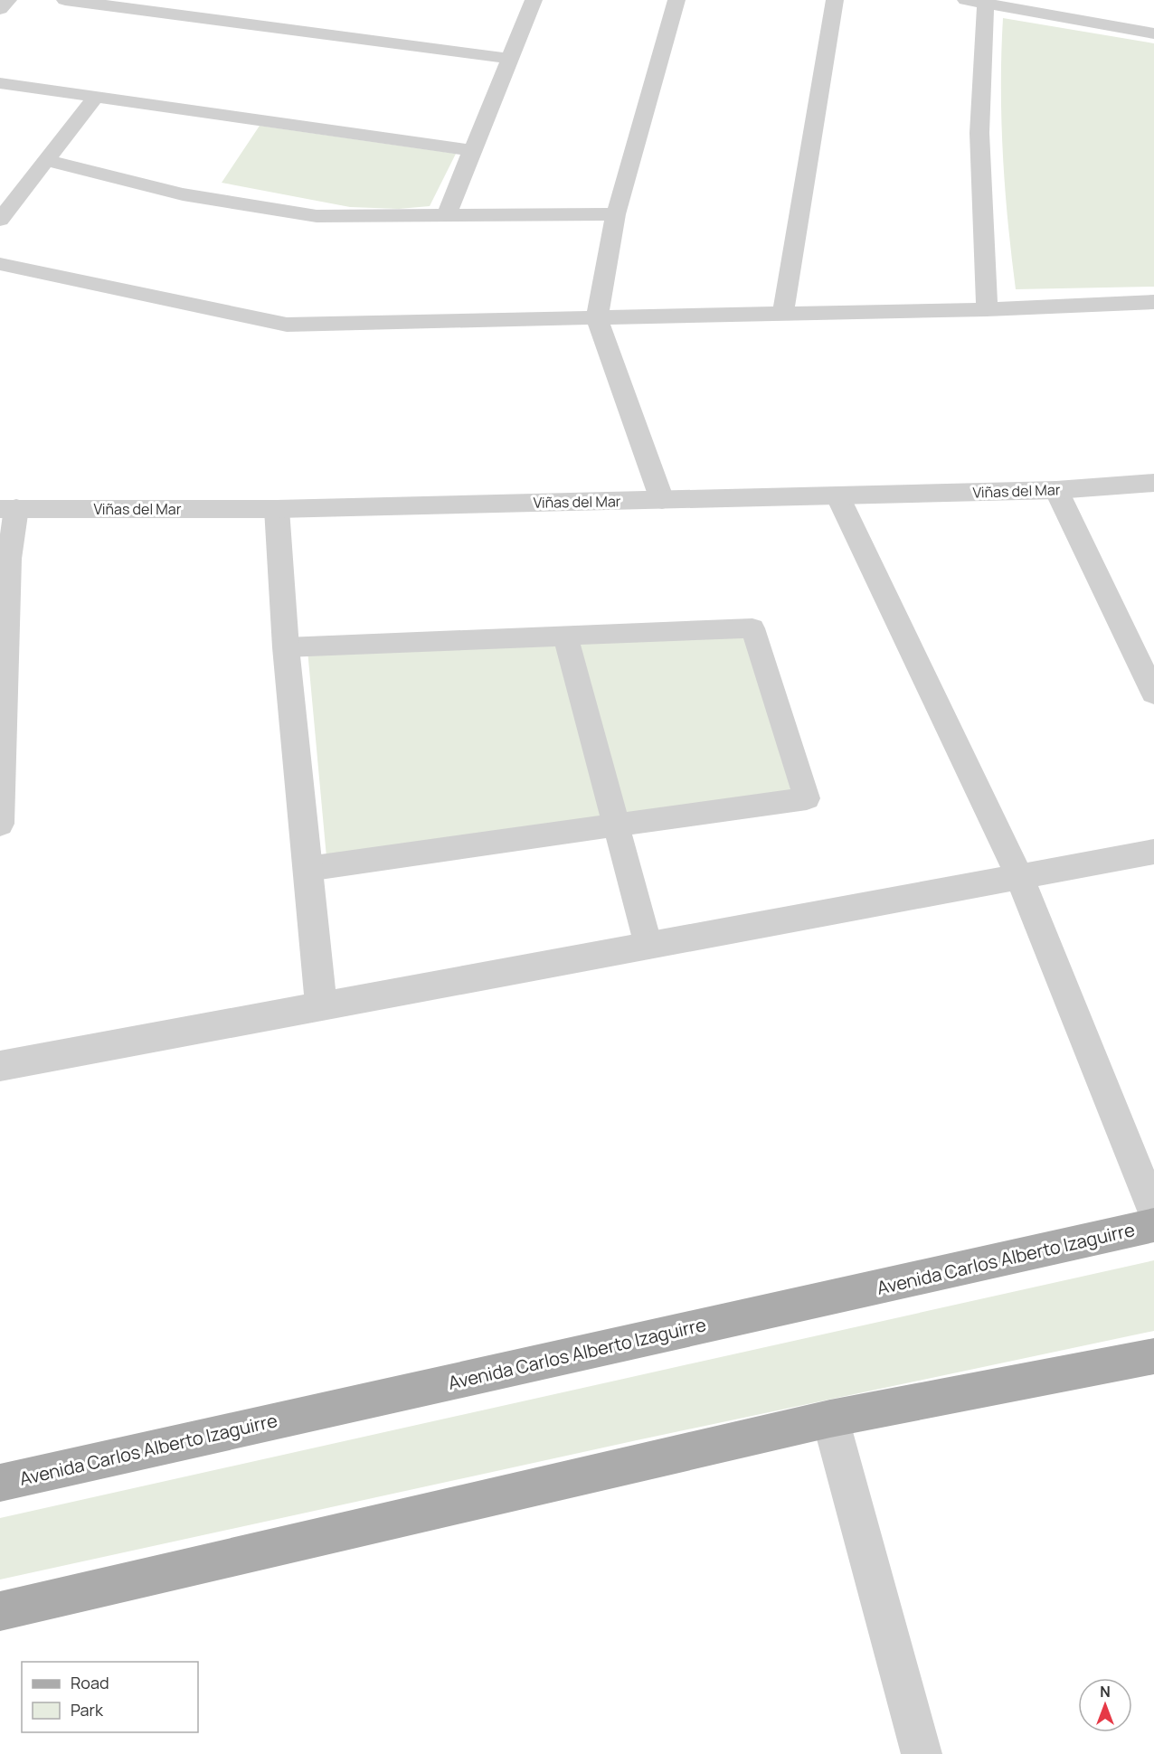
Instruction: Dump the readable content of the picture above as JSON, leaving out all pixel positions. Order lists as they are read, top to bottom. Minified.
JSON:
{"streets":{"main road":["Avenida Carlos Alberto Izaguirre"],"street":["Viñas del Mar"]},"legend":["Road","Park"],"north":"top"}
